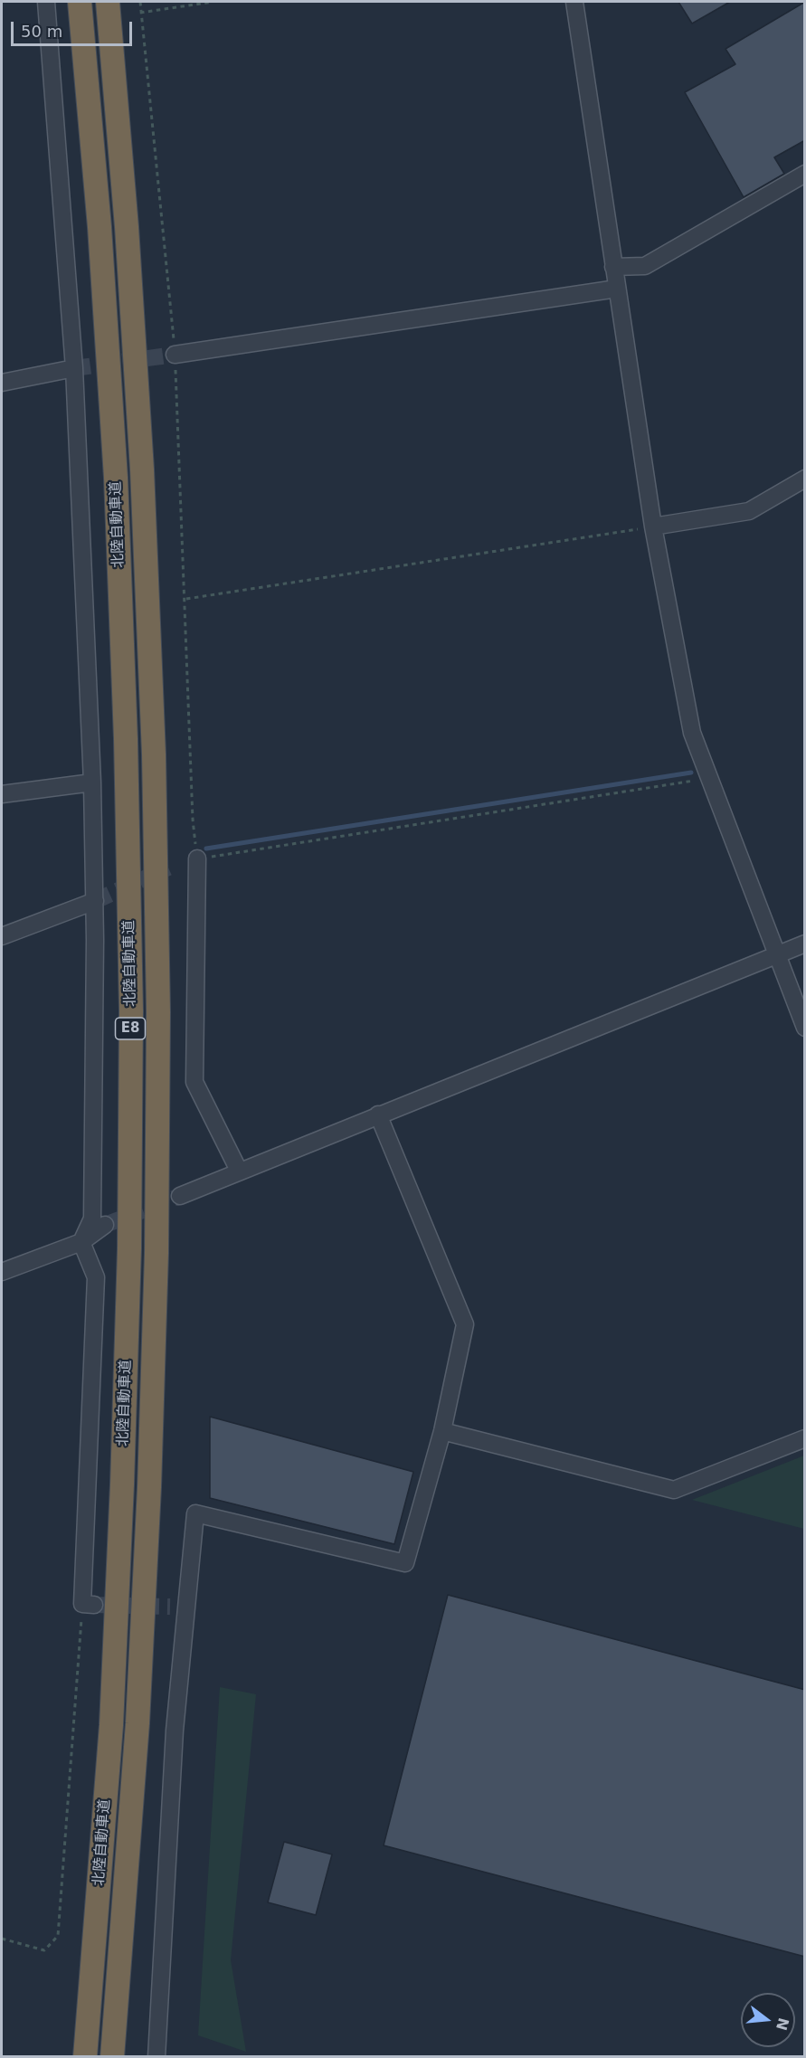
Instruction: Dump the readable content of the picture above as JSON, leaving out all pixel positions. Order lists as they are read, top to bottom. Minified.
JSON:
{"streets":{"highway":["北陸自動車道","E8"]},"scale_bar":"50 m","north":"right"}
